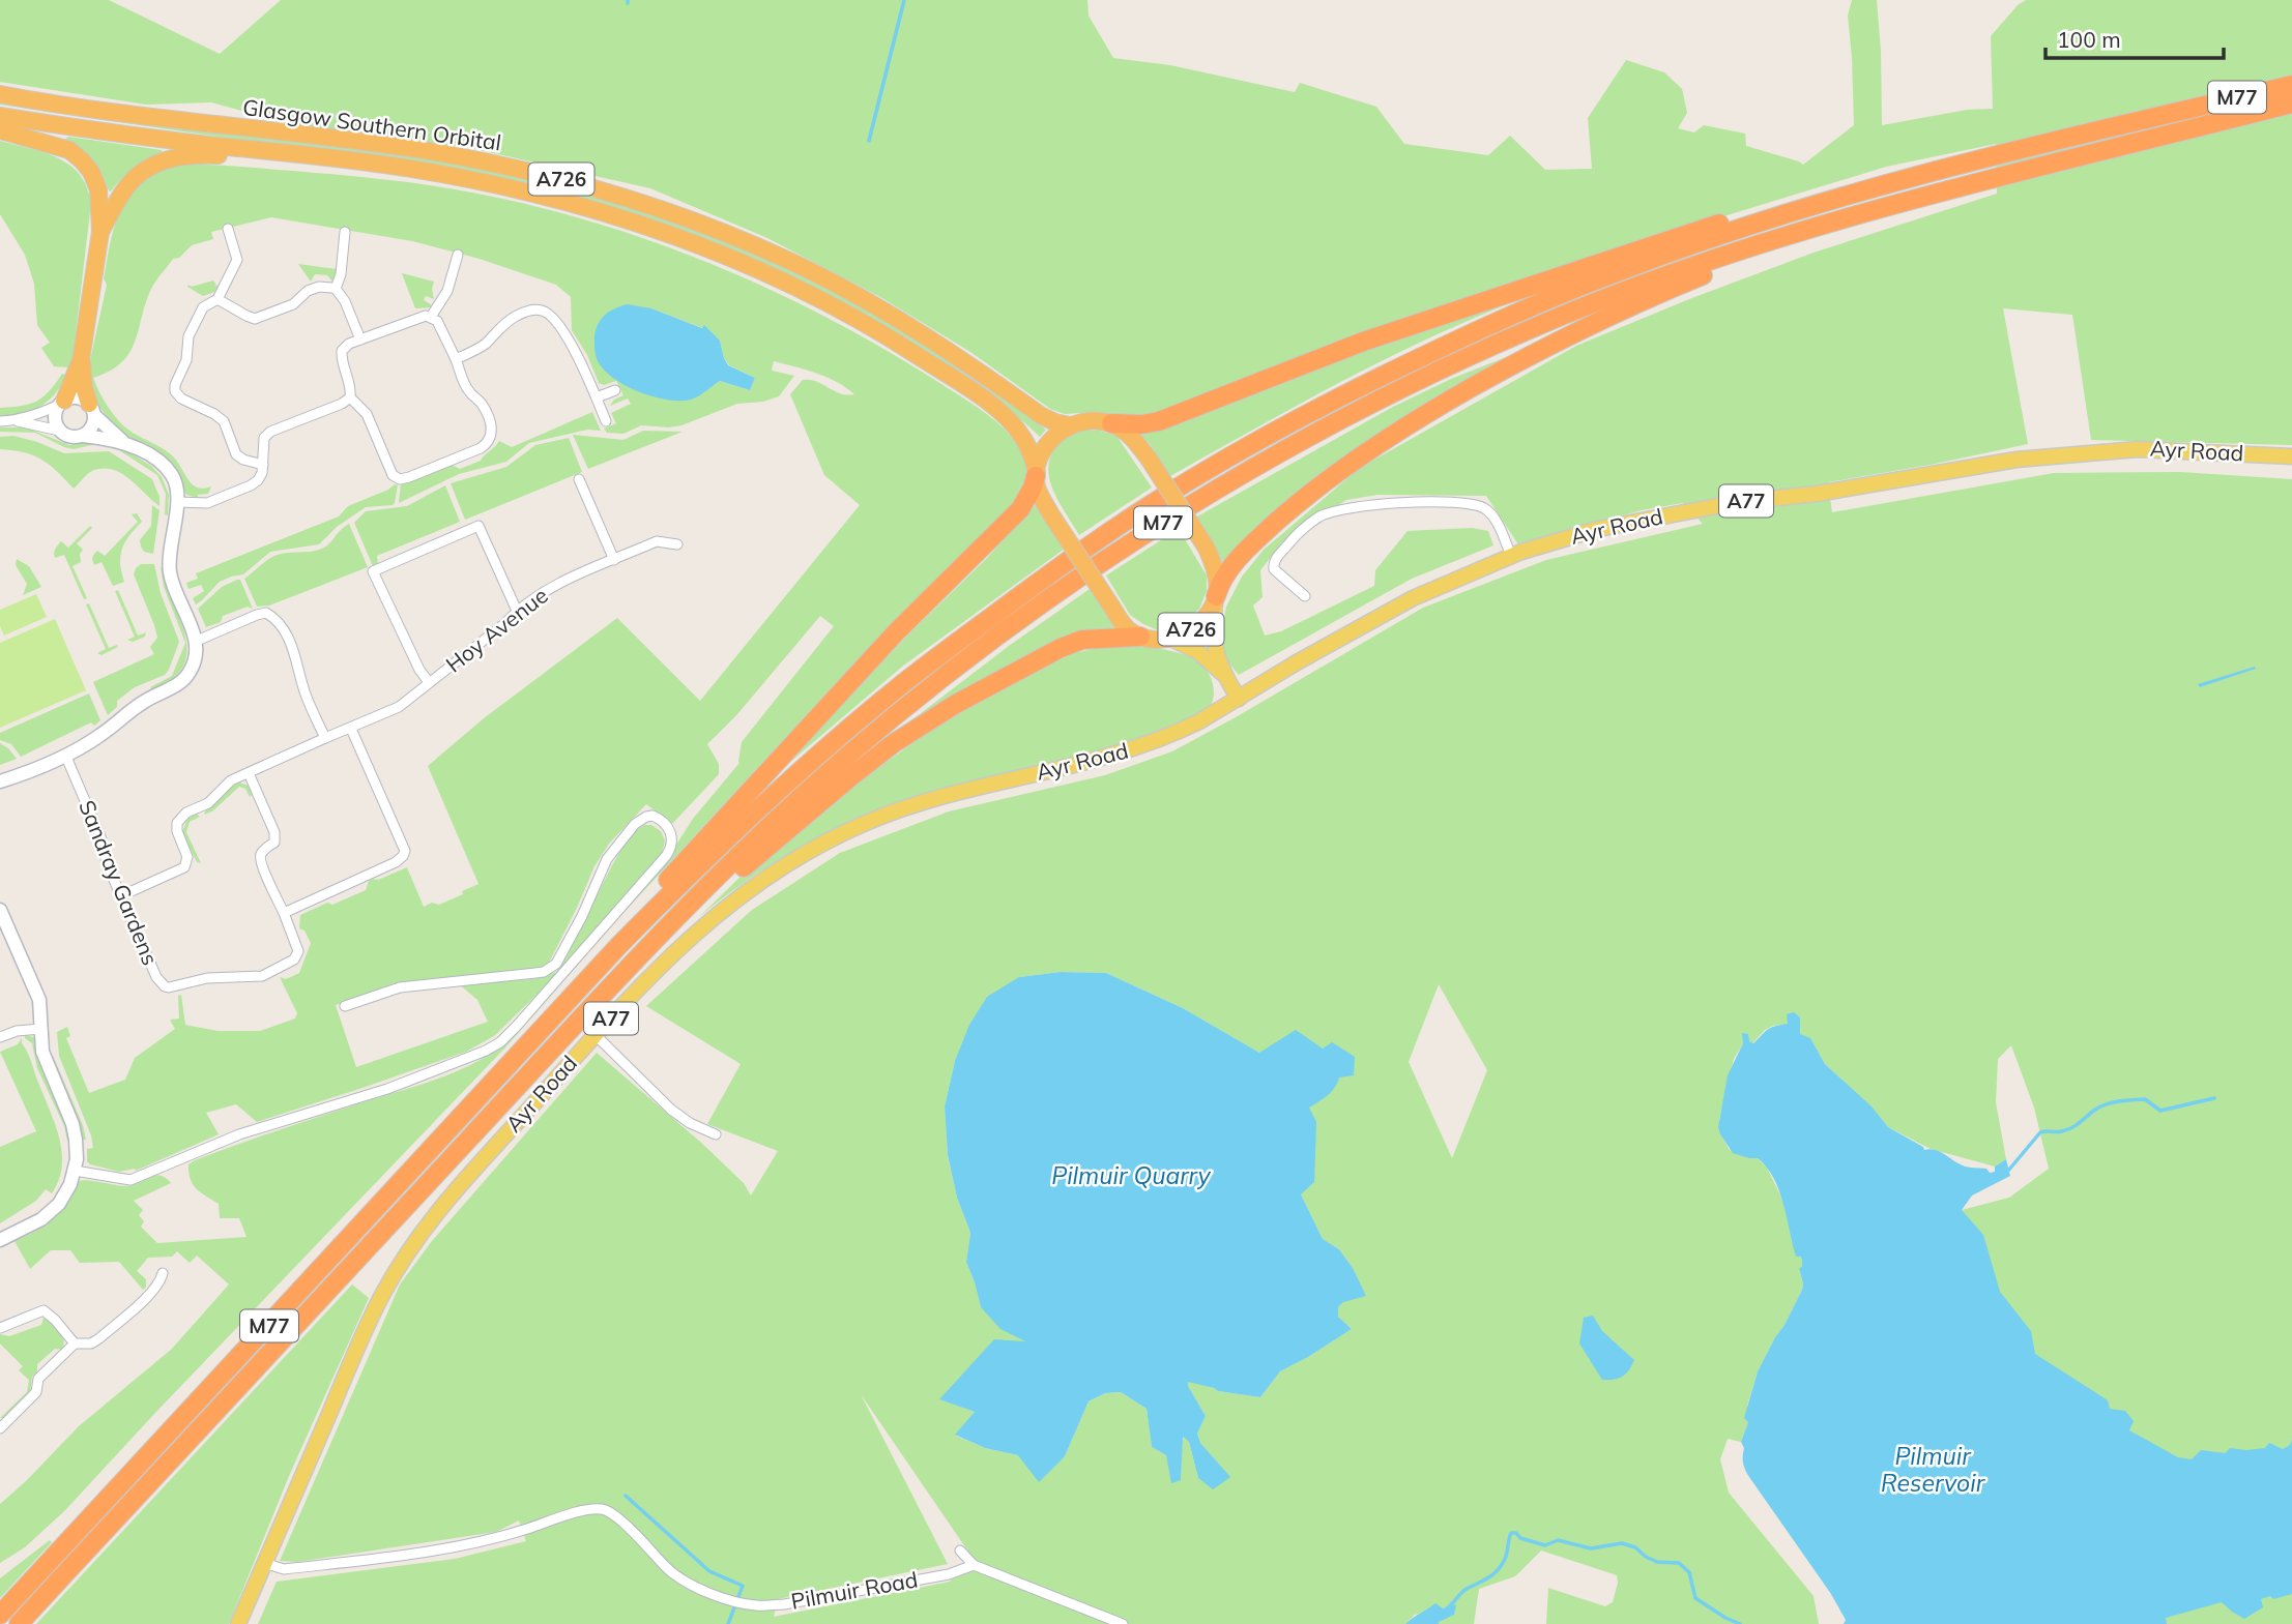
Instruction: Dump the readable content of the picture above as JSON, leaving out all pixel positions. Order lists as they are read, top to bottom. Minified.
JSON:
{"streets":{"highway":["M77","Glasgow Southern Orbital","A726"],"main road":["Ayr Road","A77"],"street":["Hoy Avenue","Sandray Gardens","Pilmuir Road"]},"crossings":[["M77","Glasgow Southern Orbital"],["M77","A726"],["Glasgow Southern Orbital","A726"],["A726","Ayr Road"],["Ayr Road","Pilmuir Road"],["Hoy Avenue","Sandray Gardens"]],"water":["Pilmuir Quarry","Pilmuir Reservoir"],"scale_bar":"100 m"}
